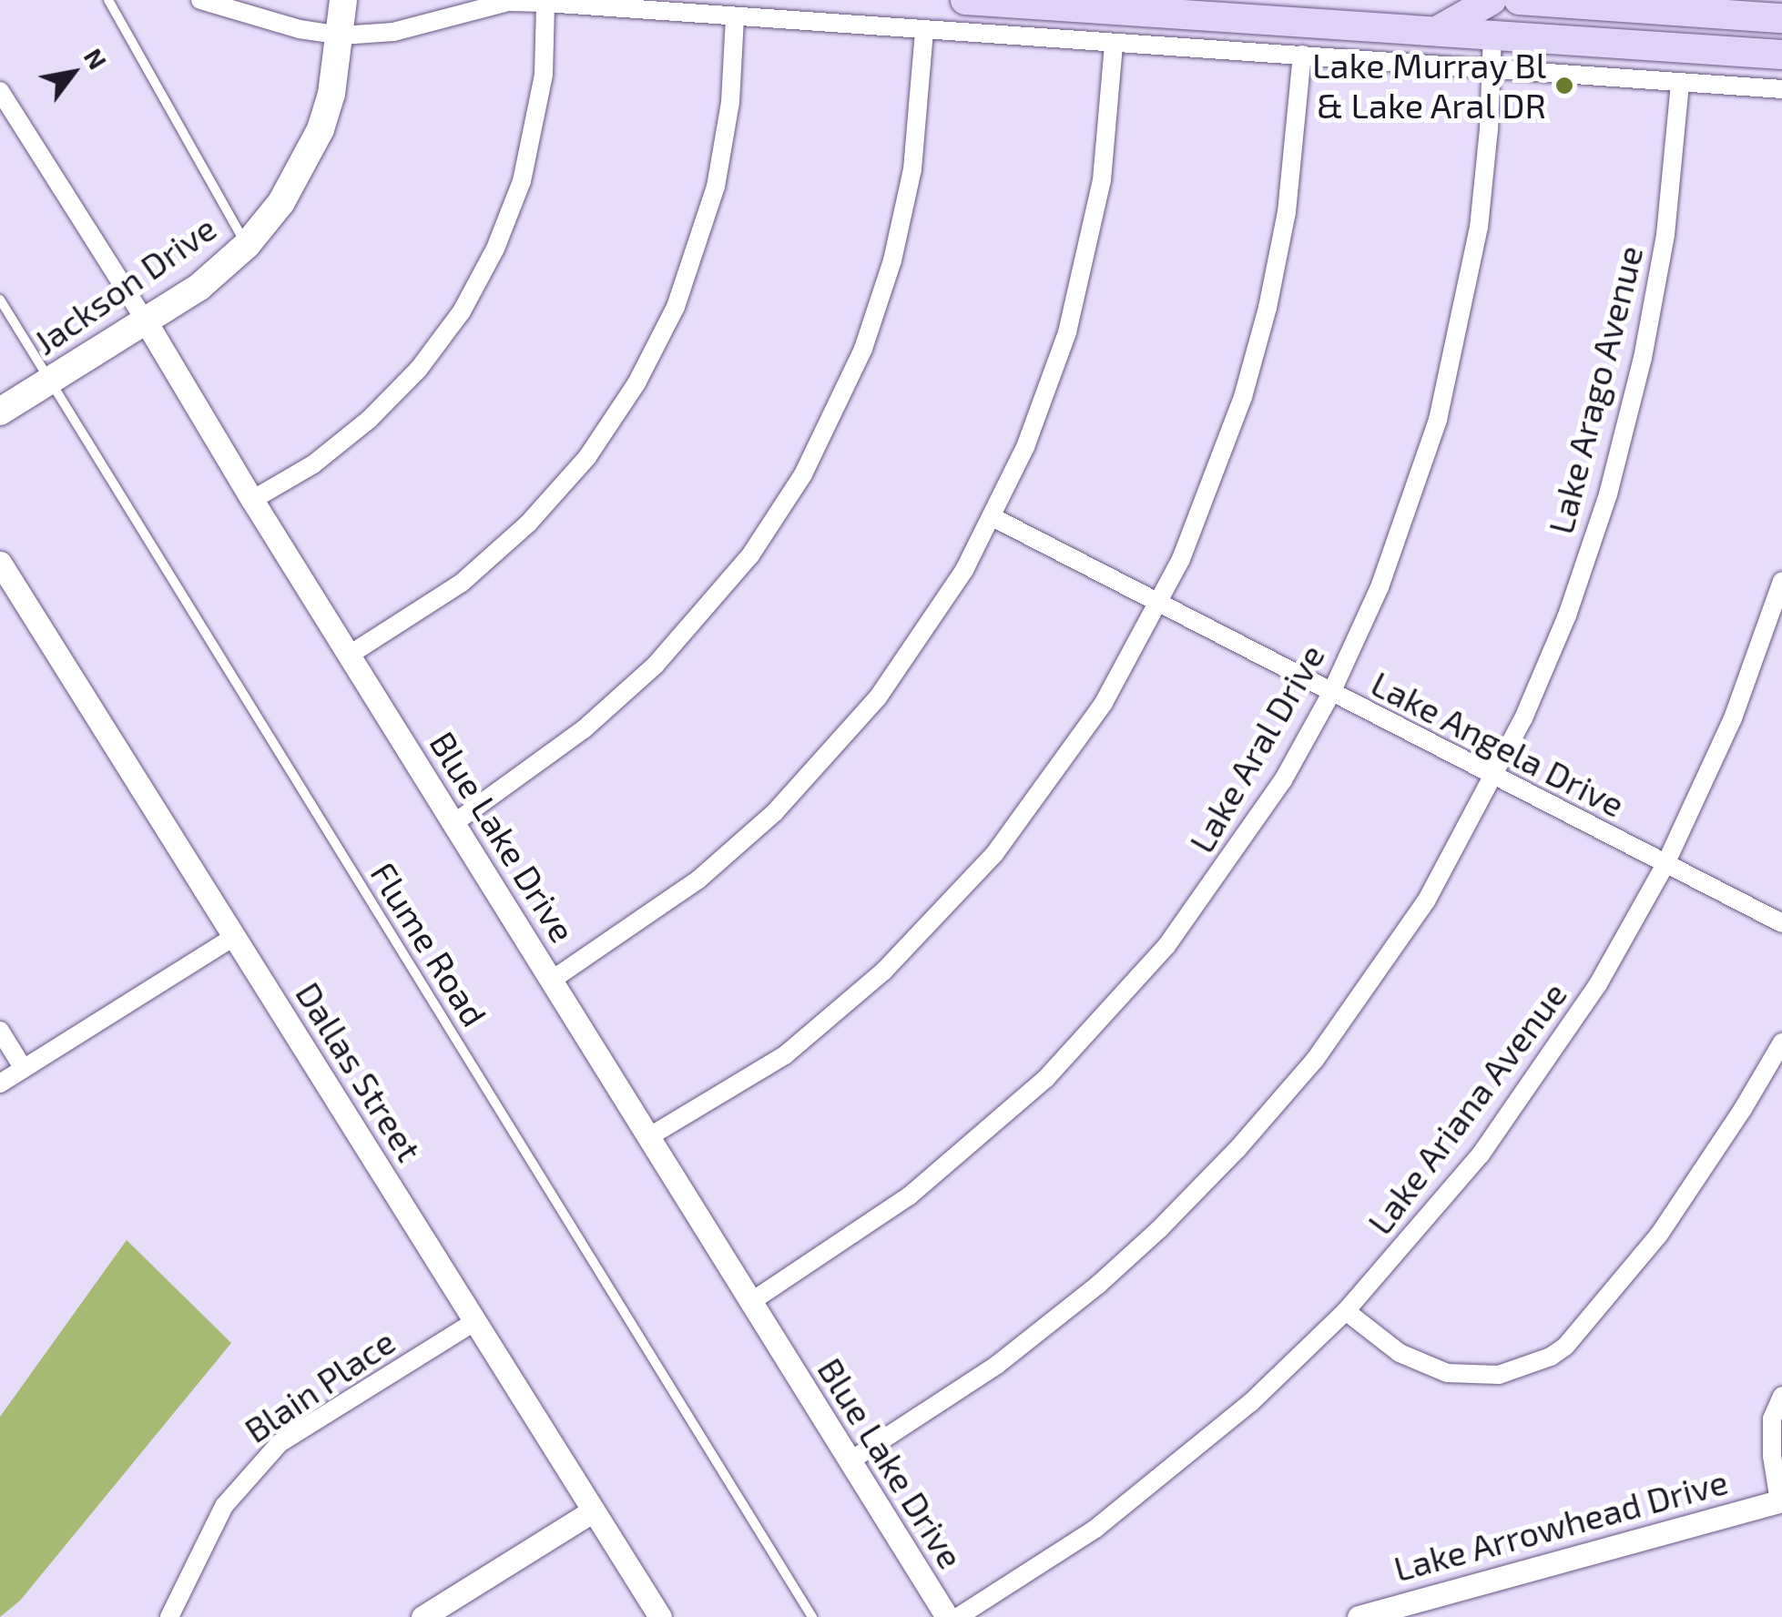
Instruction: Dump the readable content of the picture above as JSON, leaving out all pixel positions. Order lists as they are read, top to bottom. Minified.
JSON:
{"streets":{"main road":["Jackson Drive"],"street":["Lake Arago Avenue","Lake Angela Drive","Lake Aral Drive","Blue Lake Drive","Dallas Street","Lake Ariana Avenue","Blain Place","Lake Arrowhead Drive"],"lane":["Flume Road"]},"crossings":[["Jackson Drive","Blue Lake Drive"],["Jackson Drive","Flume Road"],["Lake Arago Avenue","Lake Angela Drive"],["Lake Arago Avenue","Blue Lake Drive"],["Lake Angela Drive","Lake Aral Drive"],["Lake Angela Drive","Lake Ariana Avenue"],["Lake Aral Drive","Blue Lake Drive"],["Dallas Street","Blain Place"]],"places":["Lake Murray Bl & Lake Aral DR"],"north":"top right"}
